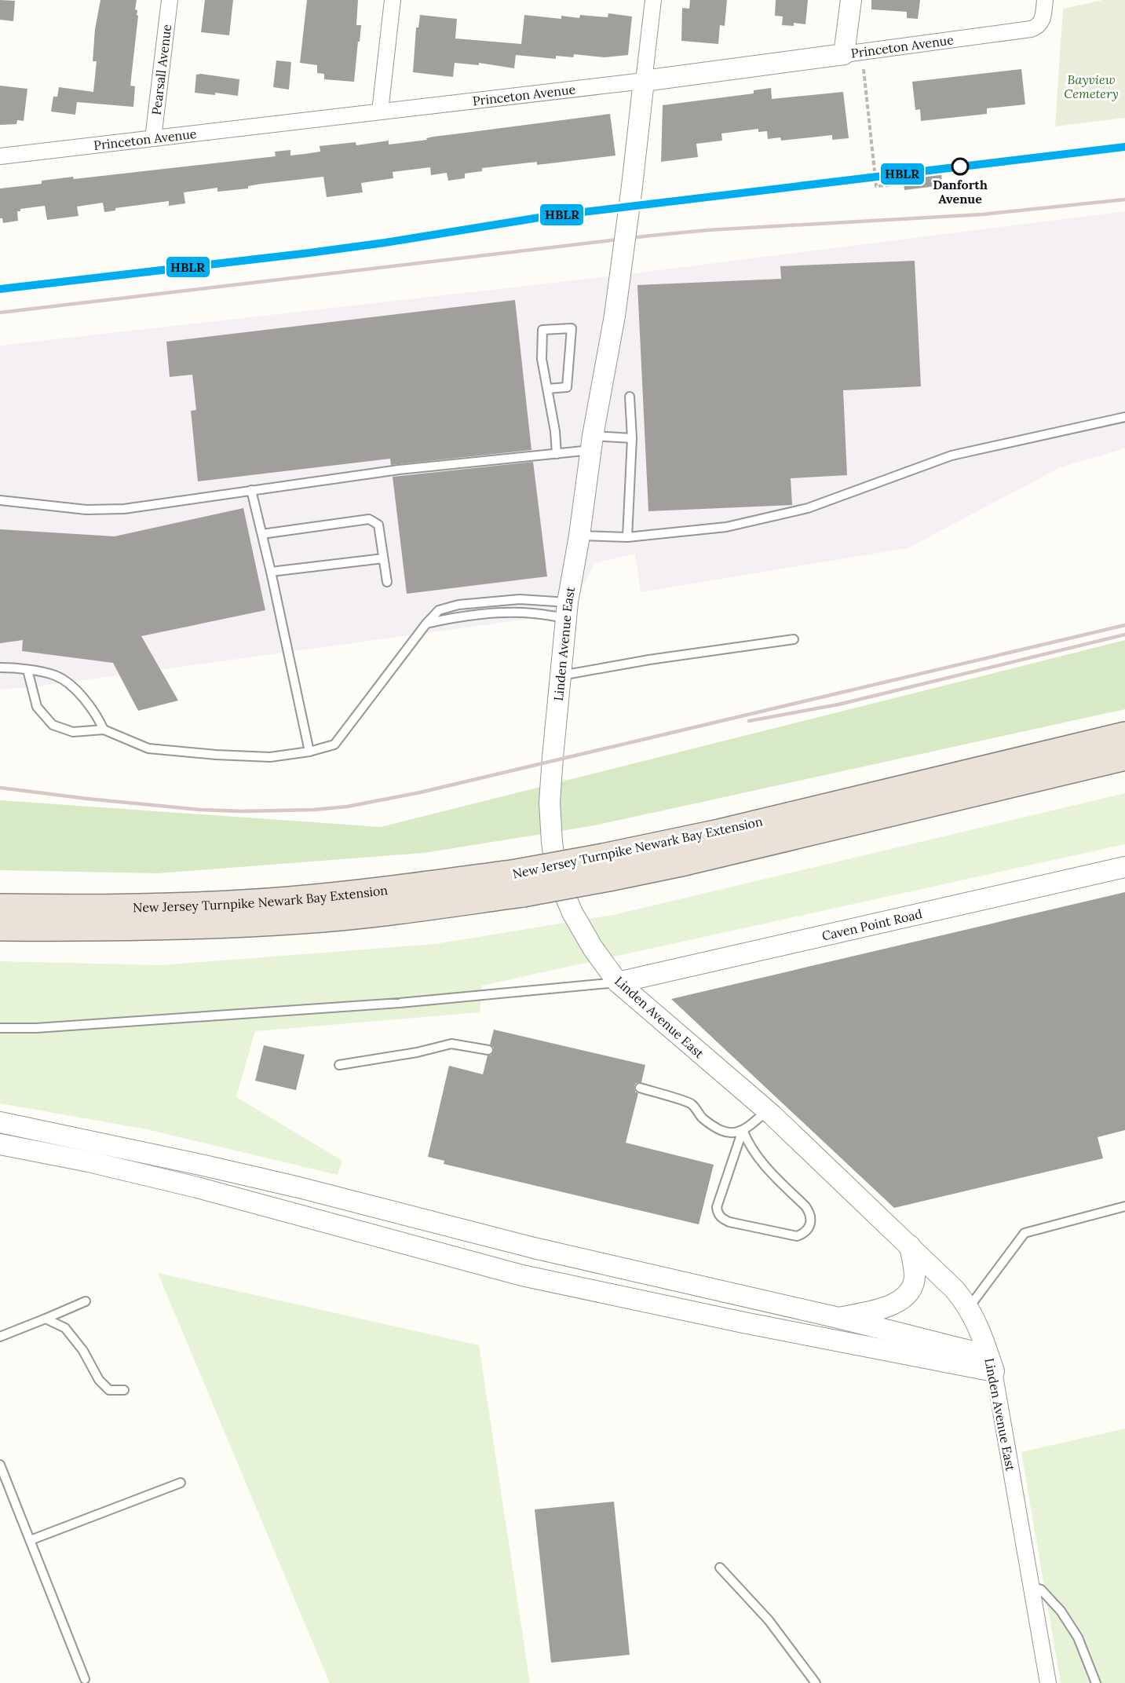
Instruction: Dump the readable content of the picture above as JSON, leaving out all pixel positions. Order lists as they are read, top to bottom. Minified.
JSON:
{"streets":{"highway":["New Jersey Turnpike Newark Bay Extension"],"street":["Princeton Avenue","Pearsall Avenue","Linden Avenue East","Caven Point Road"]},"crossings":[["Princeton Avenue","Pearsall Avenue"],["Princeton Avenue","Linden Avenue East"],["Linden Avenue East","Caven Point Road"]],"parks":["Bayview Cemetery"],"places":["Danforth Avenue"],"lines":["transit line HBLR"]}
